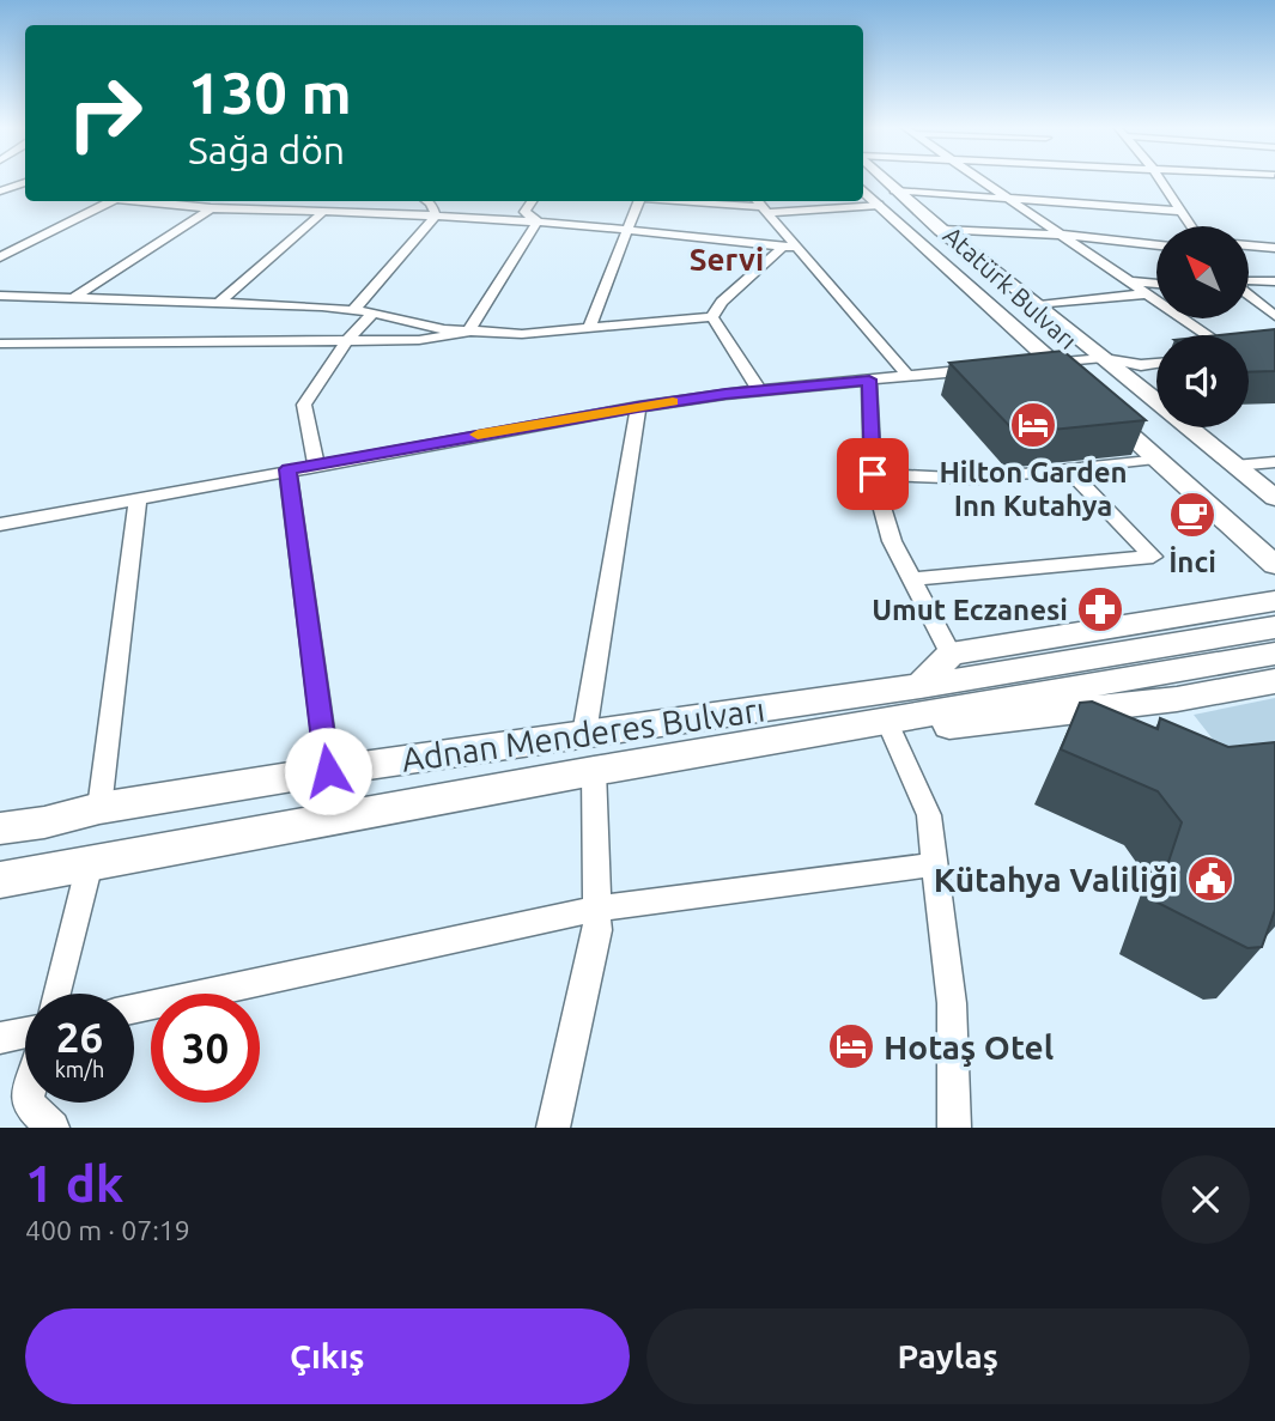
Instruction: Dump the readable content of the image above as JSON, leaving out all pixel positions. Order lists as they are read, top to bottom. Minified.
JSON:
{"streets":{"main road":["Atatürk Bulvarı","Adnan Menderes Bulvarı"]},"districts":["Servi"],"places":{"hotel":["Hilton Garden Inn Kutahya","Hotaş Otel"],"cafe":["İnci"],"pharmacy":["Umut Eczanesi"],"public building":["Kütahya Valiliği"]},"north":"top left","page":{"turn":["130 m","Sağa dön"],"speed":"26 km/h","limit":"30","heading":["1 dk","400 m · 07:19"],"buttons":["Çıkış","Paylaş"]}}
